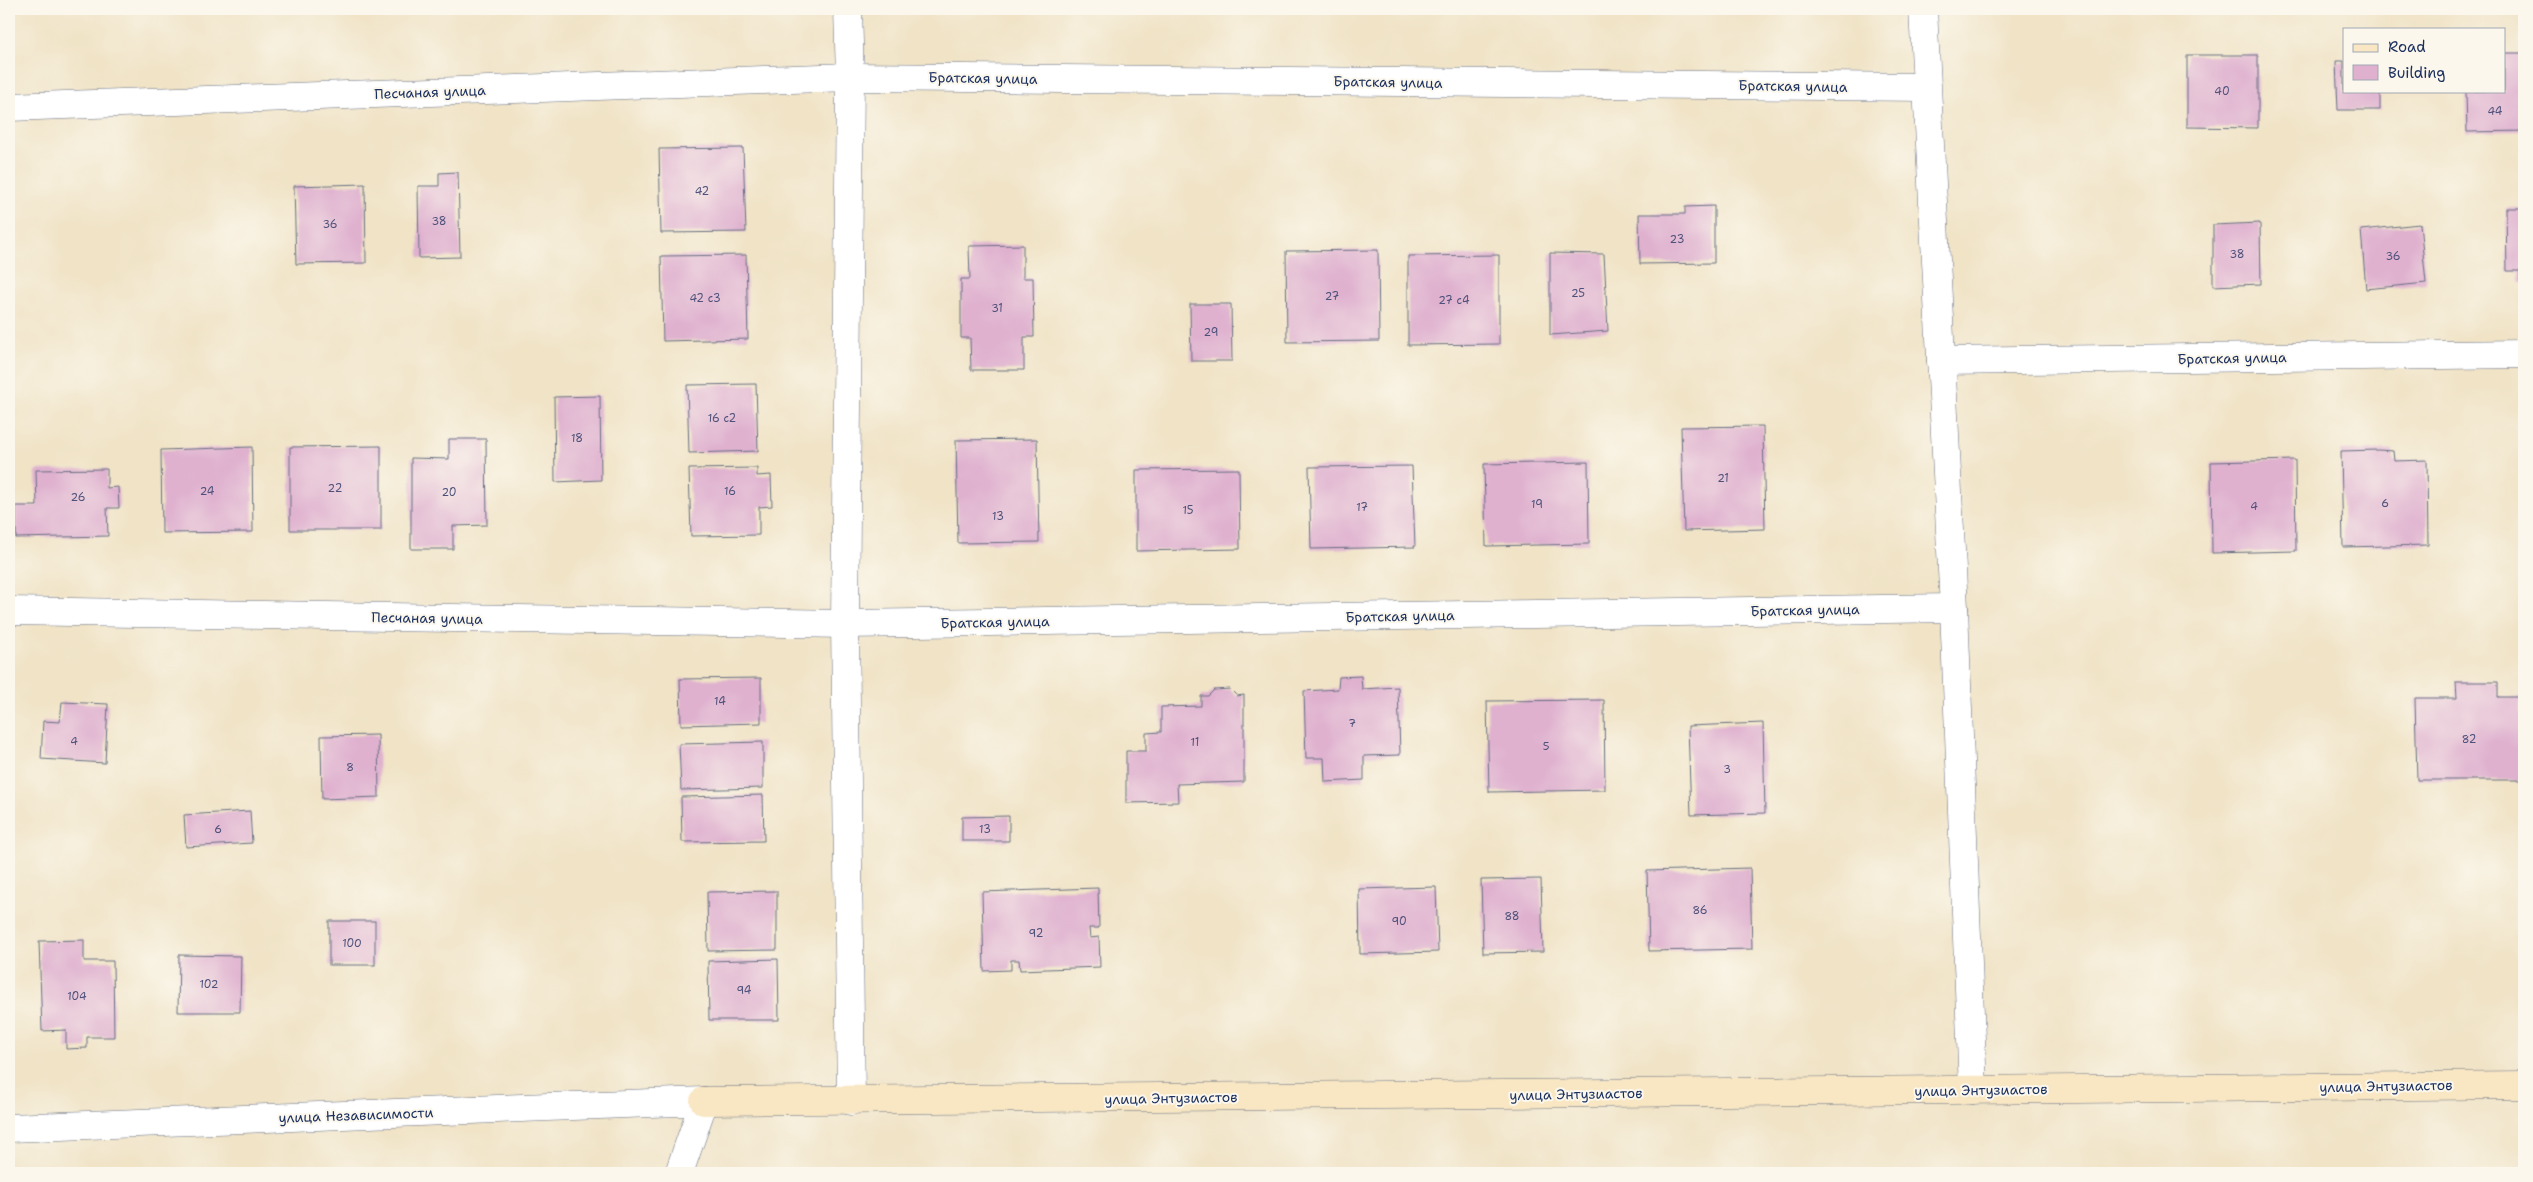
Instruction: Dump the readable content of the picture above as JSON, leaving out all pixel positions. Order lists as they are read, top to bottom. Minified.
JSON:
{"streets":{"street":["Братская улица","Песчаная улица","улица Энтузиастов","улица Независимости"]},"crossings":[["Братская улица","Песчаная улица"],["улица Энтузиастов","улица Независимости"]],"house_numbers":["40","44","42","38","36","23","38","36","25","27","42 с3","27 с4","31","29","16 с2","18","21","22","24","16","20","26","6","19","4","17","15","13","14","7","82","4","11","5","8","3","6","13","86","88","90","92","100","102","94","104"],"legend":["Road","Building"]}
